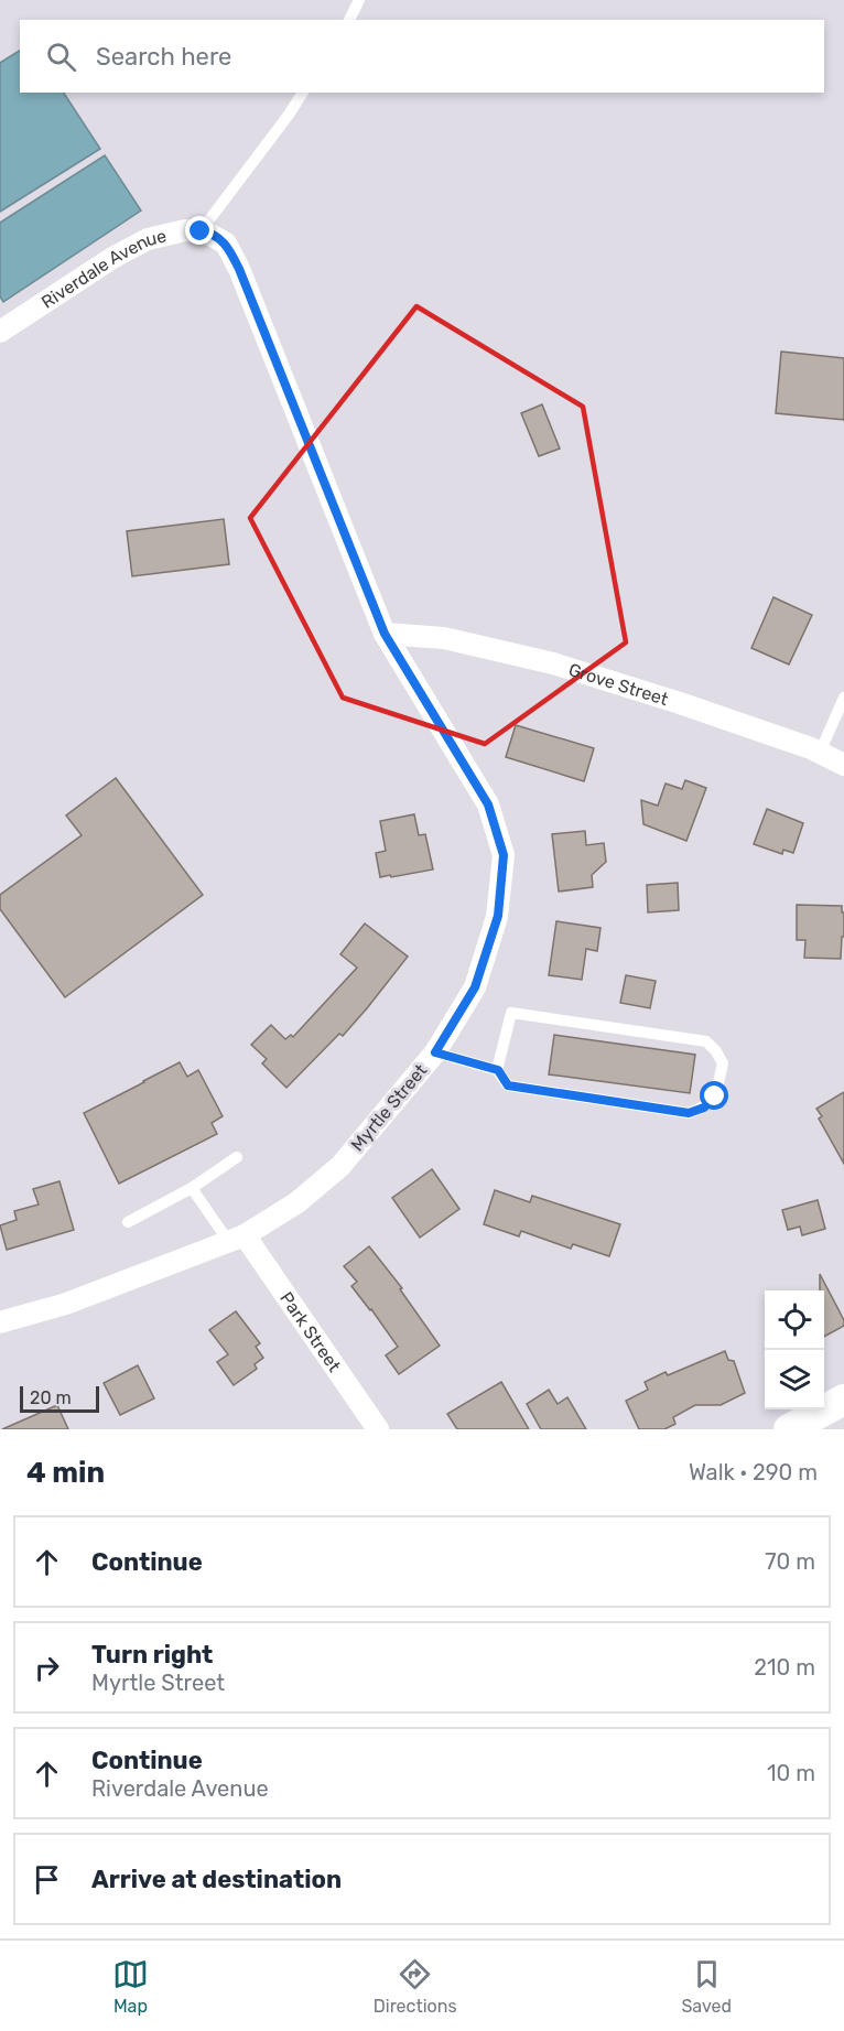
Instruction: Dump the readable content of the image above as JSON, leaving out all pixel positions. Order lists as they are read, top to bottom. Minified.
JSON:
{"streets":{"street":["Riverdale Avenue","Grove Street","Myrtle Street","Park Street"]},"crossings":[["Riverdale Avenue","Myrtle Street"],["Grove Street","Myrtle Street"],["Myrtle Street","Park Street"]],"scale_bar":"20 m","page":{"search":"Search here","scale":"20 m","heading":["4 min","Walk · 290 m"],"list":[["Continue","70 m"],["Turn right","Myrtle Street","210 m"],["Continue","Riverdale Avenue","10 m"],"Arrive at destination"],"nav":["Map","Directions","Saved"]}}
